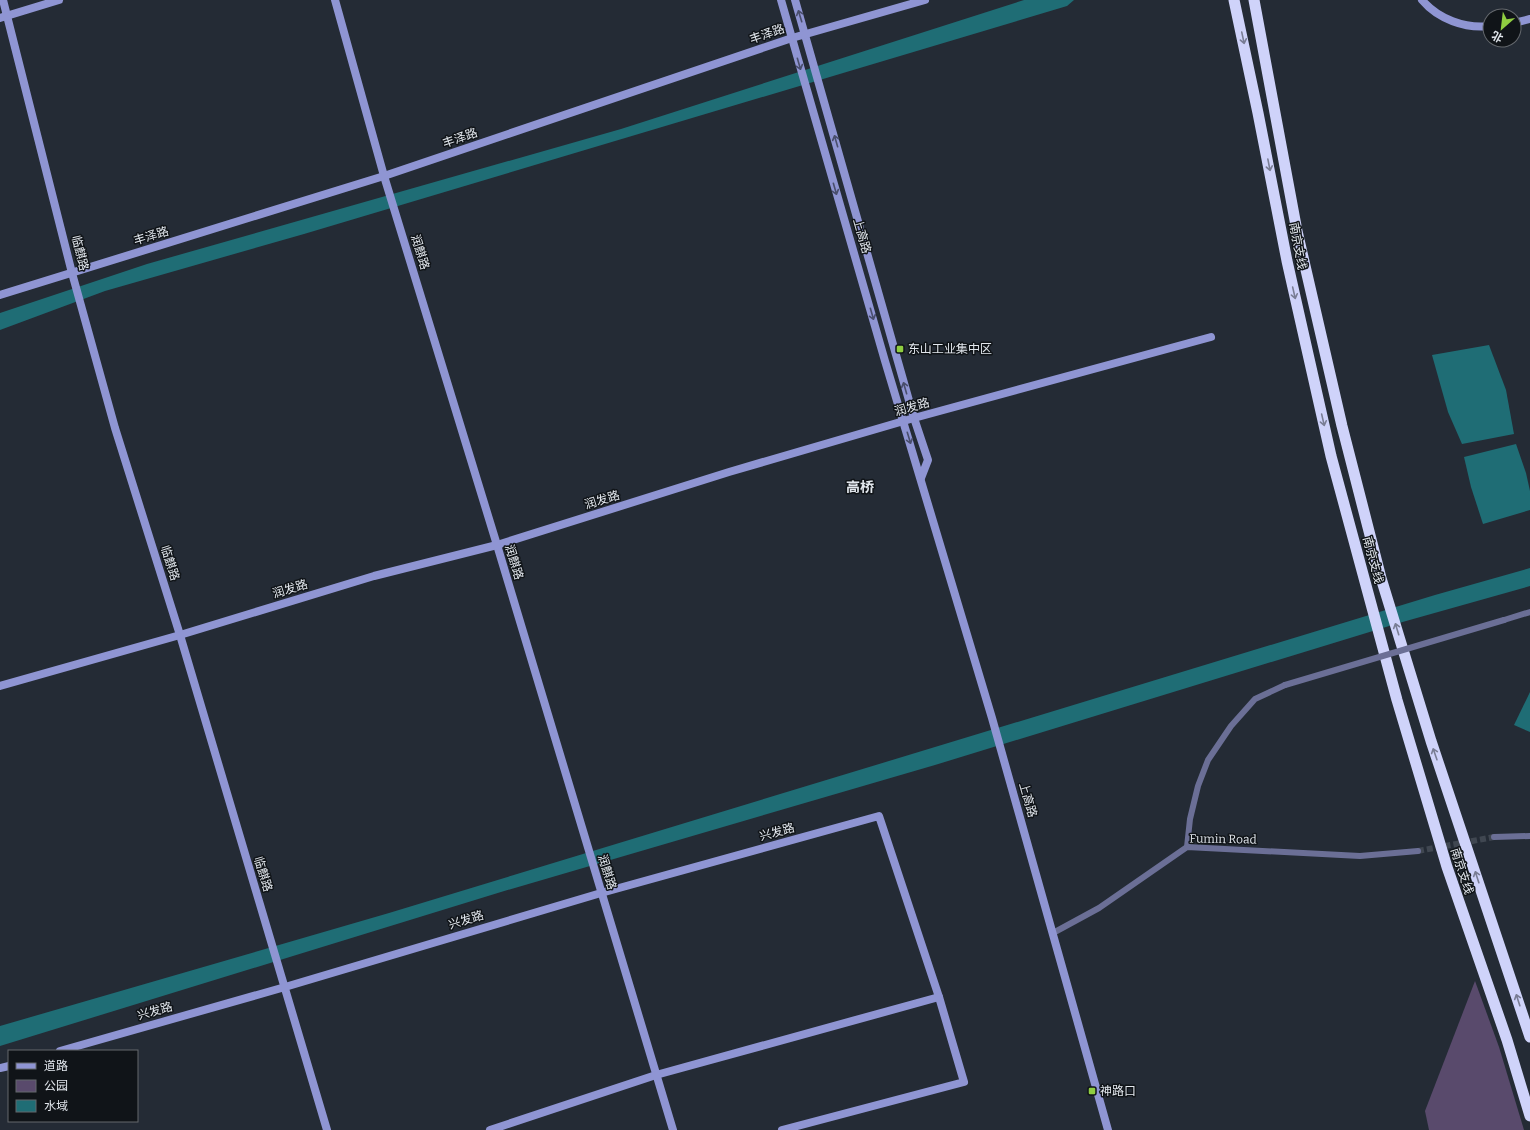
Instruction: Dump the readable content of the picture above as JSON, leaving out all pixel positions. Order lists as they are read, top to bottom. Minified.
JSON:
{"streets":{"highway":["南京支线"],"street":["丰泽路","上高路","润麒路","临麒路","润发路","兴发路","Fumin Road"]},"crossings":[["丰泽路","上高路"],["丰泽路","润麒路"],["丰泽路","临麒路"],["上高路","润发路"],["上高路","Fumin Road"],["润麒路","润发路"],["润麒路","兴发路"],["临麒路","润发路"],["临麒路","兴发路"]],"districts":["高桥"],"places":{"transit":["东山工业集中区","神路口"]},"legend":["道路","公园","水域"],"north":"bottom left"}
